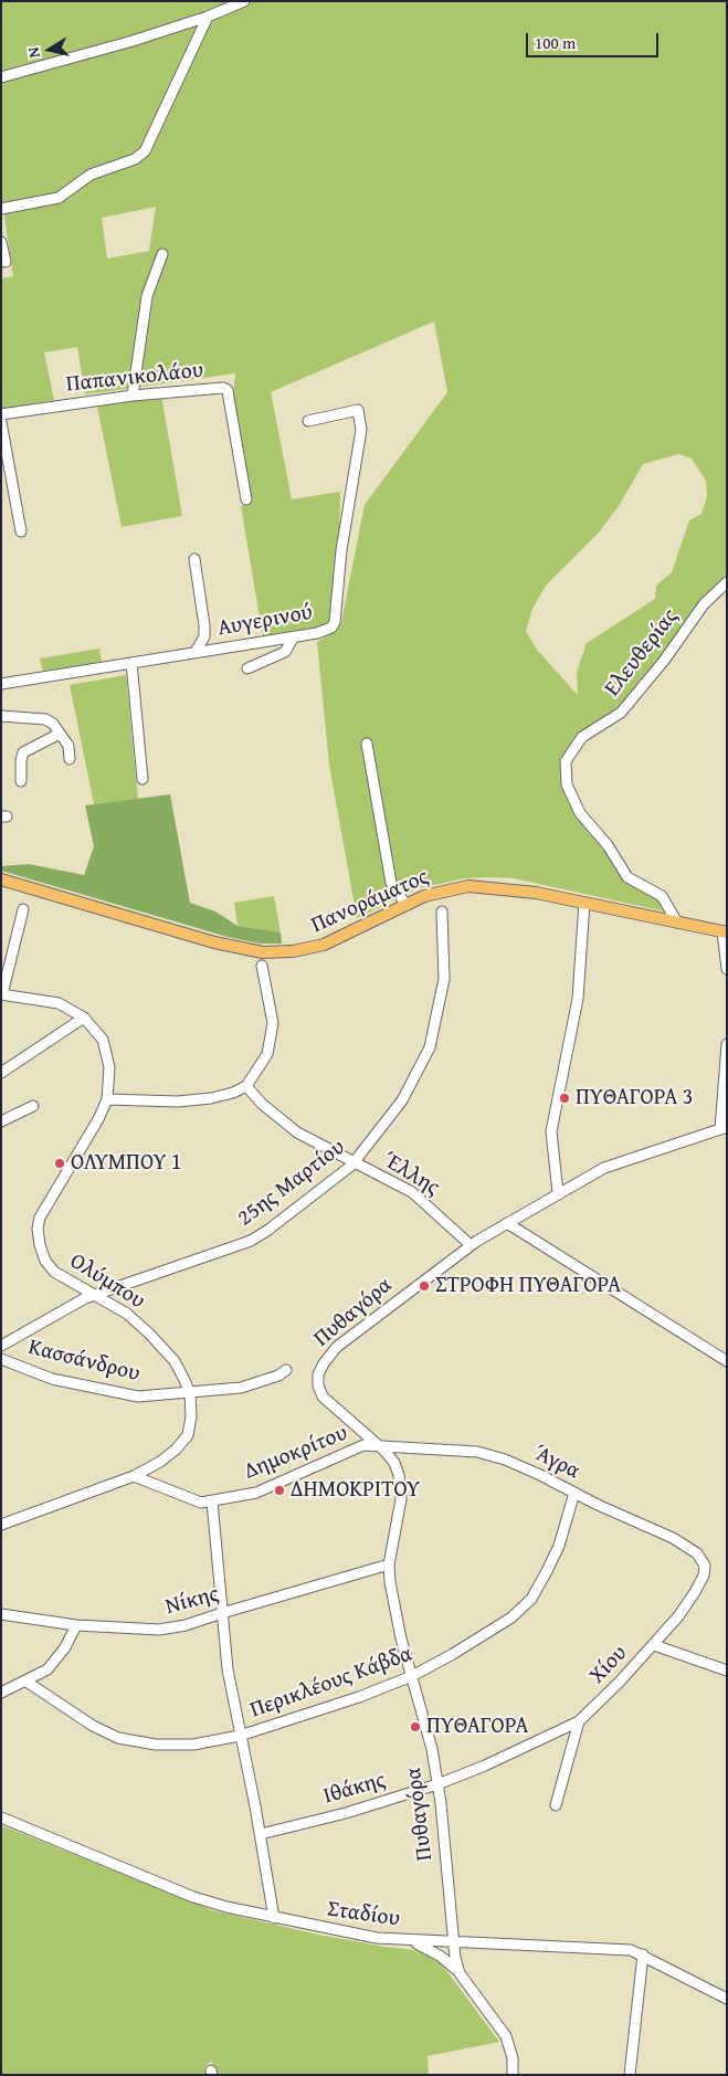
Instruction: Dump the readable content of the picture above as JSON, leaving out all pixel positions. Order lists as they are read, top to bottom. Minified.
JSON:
{"streets":{"main road":["Πανοράματος"],"street":["Παπανικολάου","Αυγερινού","Ελευθερίας","Έλλης","25ης Μαρτίου","Ολύμπου","Πυθαγόρα","Κασσάνδρου","Δημοκρίτου","Άγρα","Νίκης","Χίου","Περικλέους Κάβδα","Ιθάκης","Σταδίου"]},"crossings":[["Ελευθερίας","Πανοράματος"],["Έλλης","25ης Μαρτίου"],["Έλλης","Πυθαγόρα"],["25ης Μαρτίου","Ολύμπου"],["Ολύμπου","Κασσάνδρου"],["Ολύμπου","Δημοκρίτου"],["Πυθαγόρα","Δημοκρίτου"],["Πυθαγόρα","Άγρα"],["Πυθαγόρα","Νίκης"],["Πυθαγόρα","Περικλέους Κάβδα"],["Πυθαγόρα","Ιθάκης"],["Πυθαγόρα","Σταδίου"],["Δημοκρίτου","Άγρα"],["Άγρα","Χίου"],["Άγρα","Περικλέους Κάβδα"],["Χίου","Ιθάκης"]],"places":["ΠΥΘΑΓΟΡΑ 3","ΟΛΥΜΠΟΥ 1","ΣΤΡΟΦΗ ΠΥΘΑΓΟΡΑ","ΔΗΜΟΚΡΙΤΟΥ","ΠΥΘΑΓΟΡΑ"],"scale_bar":"100 m","north":"left"}
